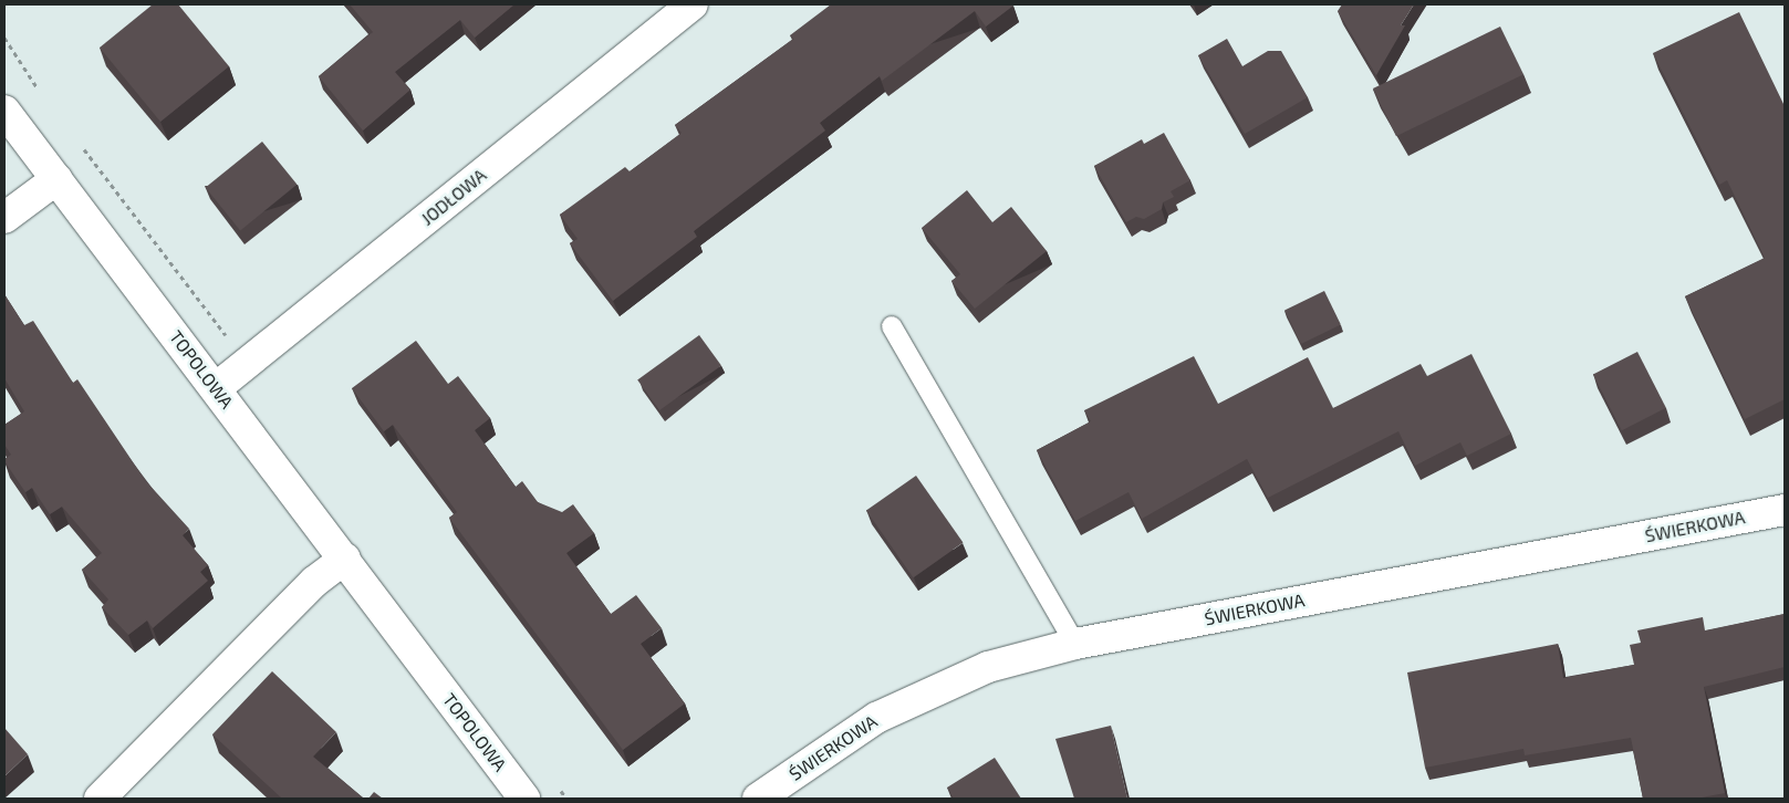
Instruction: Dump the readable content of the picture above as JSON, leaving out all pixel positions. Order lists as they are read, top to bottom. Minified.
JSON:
{"streets":{"street":["JODŁOWA","TOPOLOWA","ŚWIERKOWA"]},"crossings":[["JODŁOWA","TOPOLOWA"]]}
